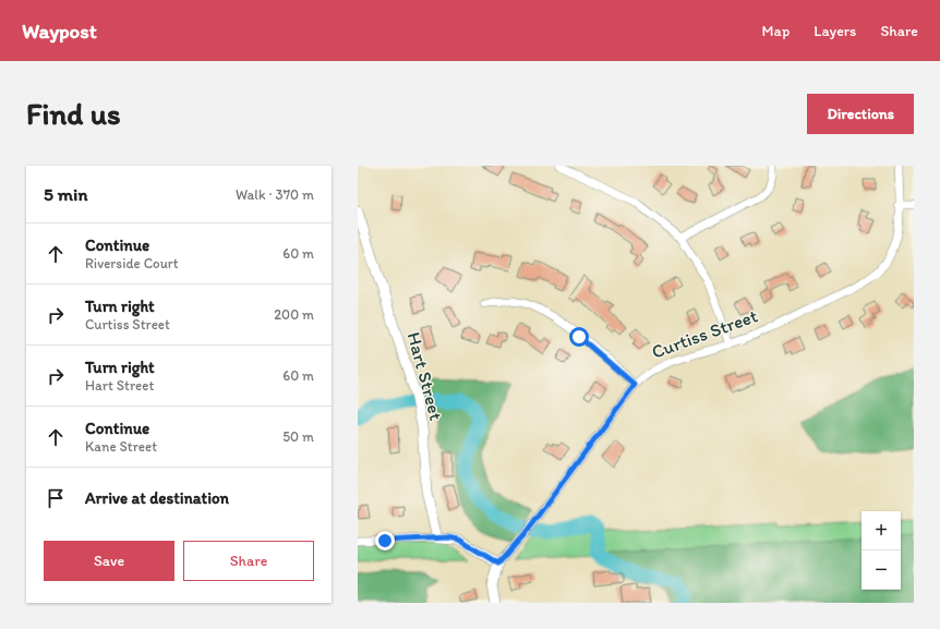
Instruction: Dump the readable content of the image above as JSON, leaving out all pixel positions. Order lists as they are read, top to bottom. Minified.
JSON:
{"streets":{"street":["Curtiss Street","Hart Street"]},"page":{"header":"Waypost","nav":["Map","Layers","Share"],"buttons":["Directions",["Save","Share"]],"title":"Find us","heading":["5 min","Walk · 370 m"],"list":[["Continue","Riverside Court","60 m"],["Turn right","Curtiss Street","200 m"],["Turn right","Hart Street","60 m"],["Continue","Kane Street","50 m"],"Arrive at destination"],"map_buttons":["+","−"]}}
